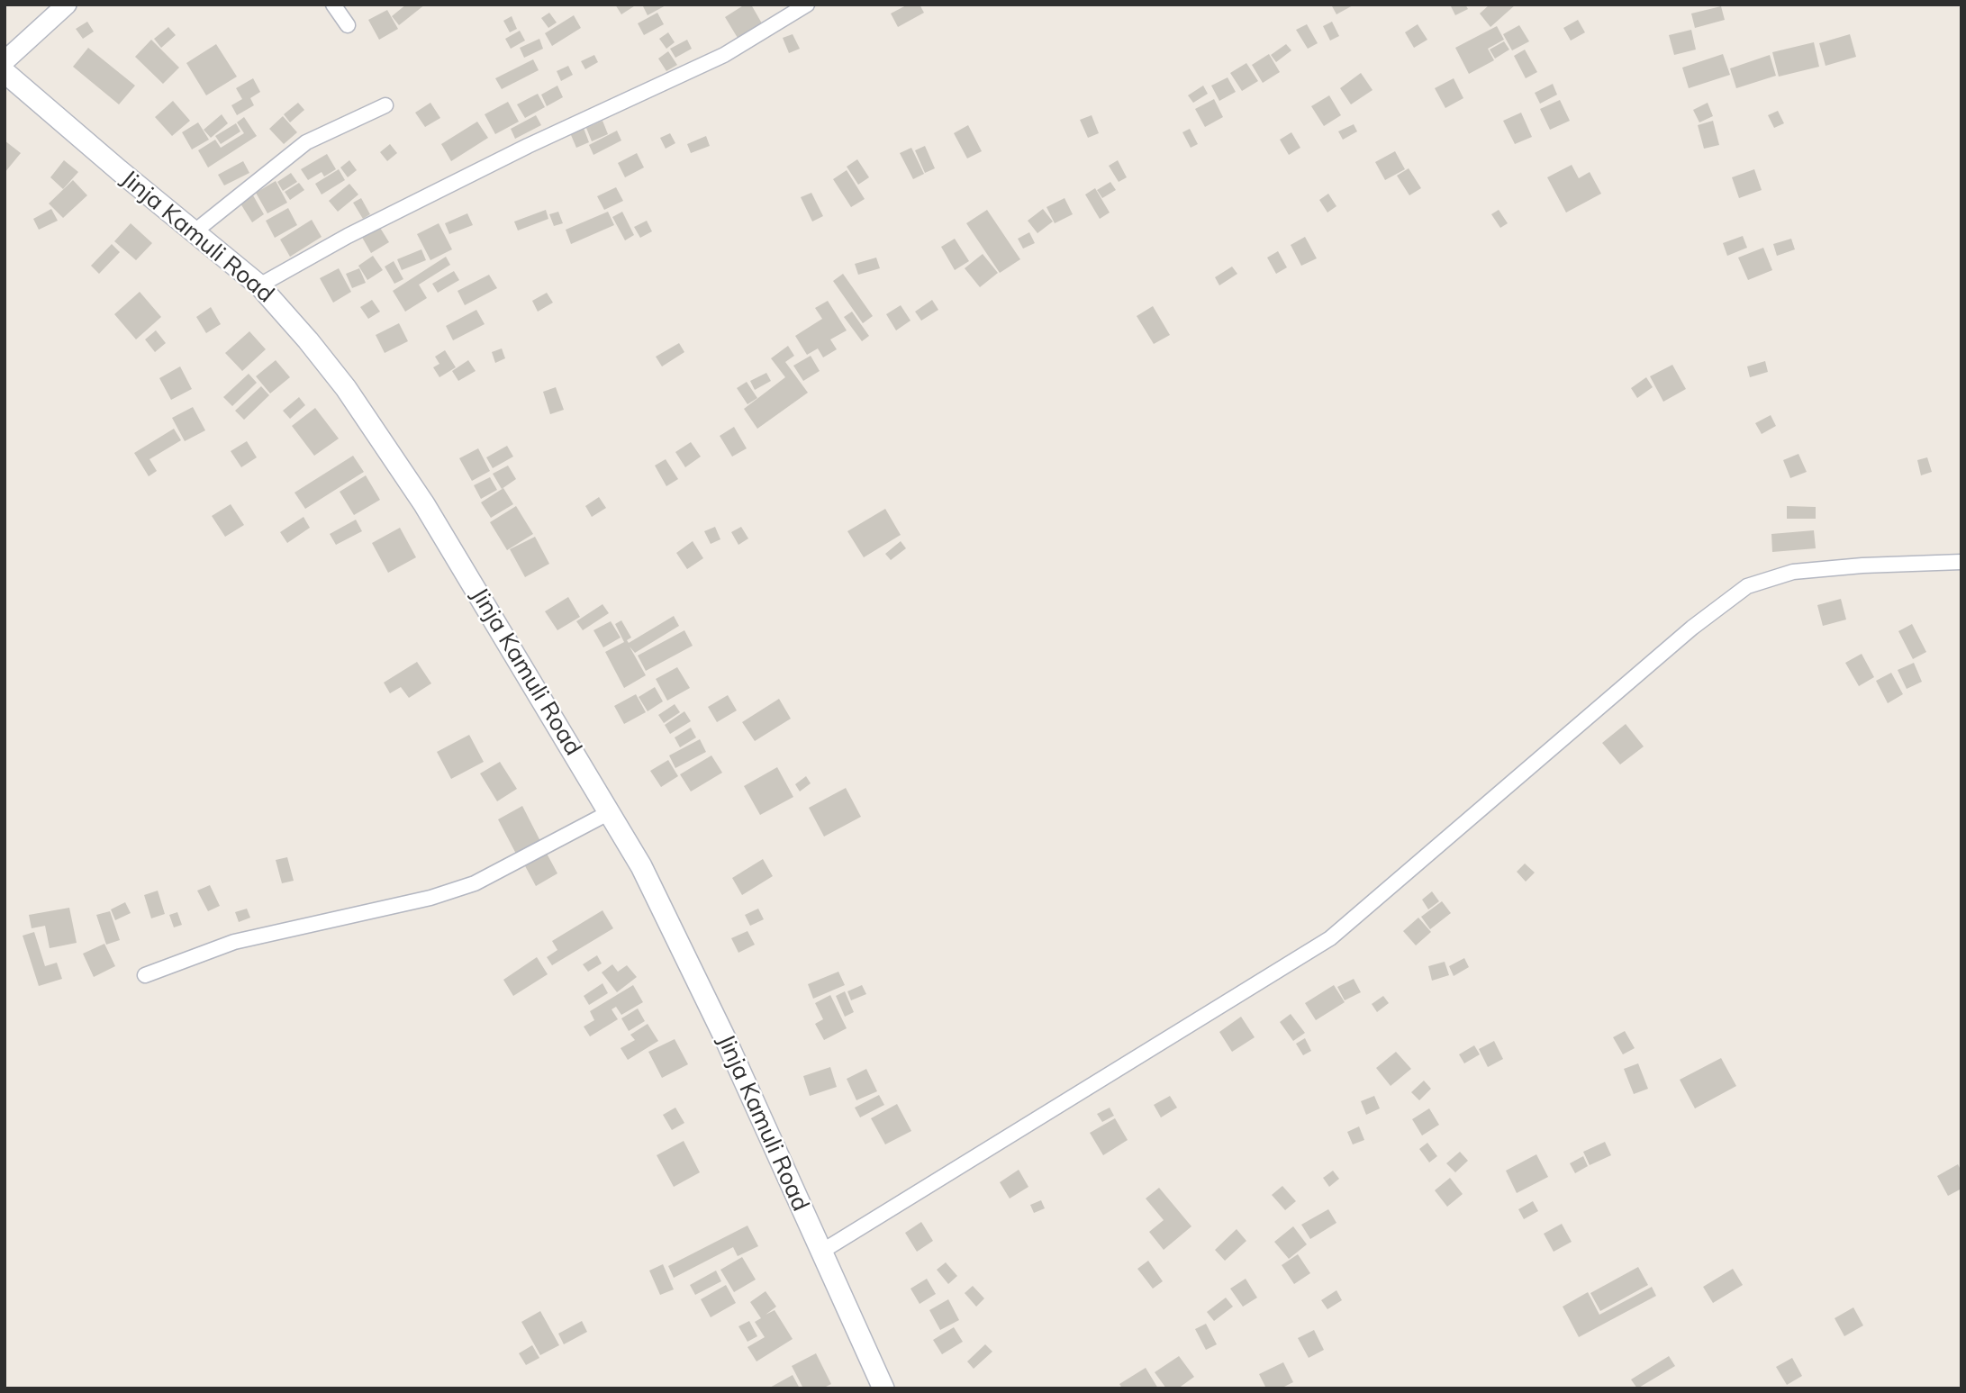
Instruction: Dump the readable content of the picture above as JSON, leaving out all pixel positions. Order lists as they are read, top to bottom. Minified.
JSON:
{"streets":{"main road":["Jinja Kamuli Road"]}}
